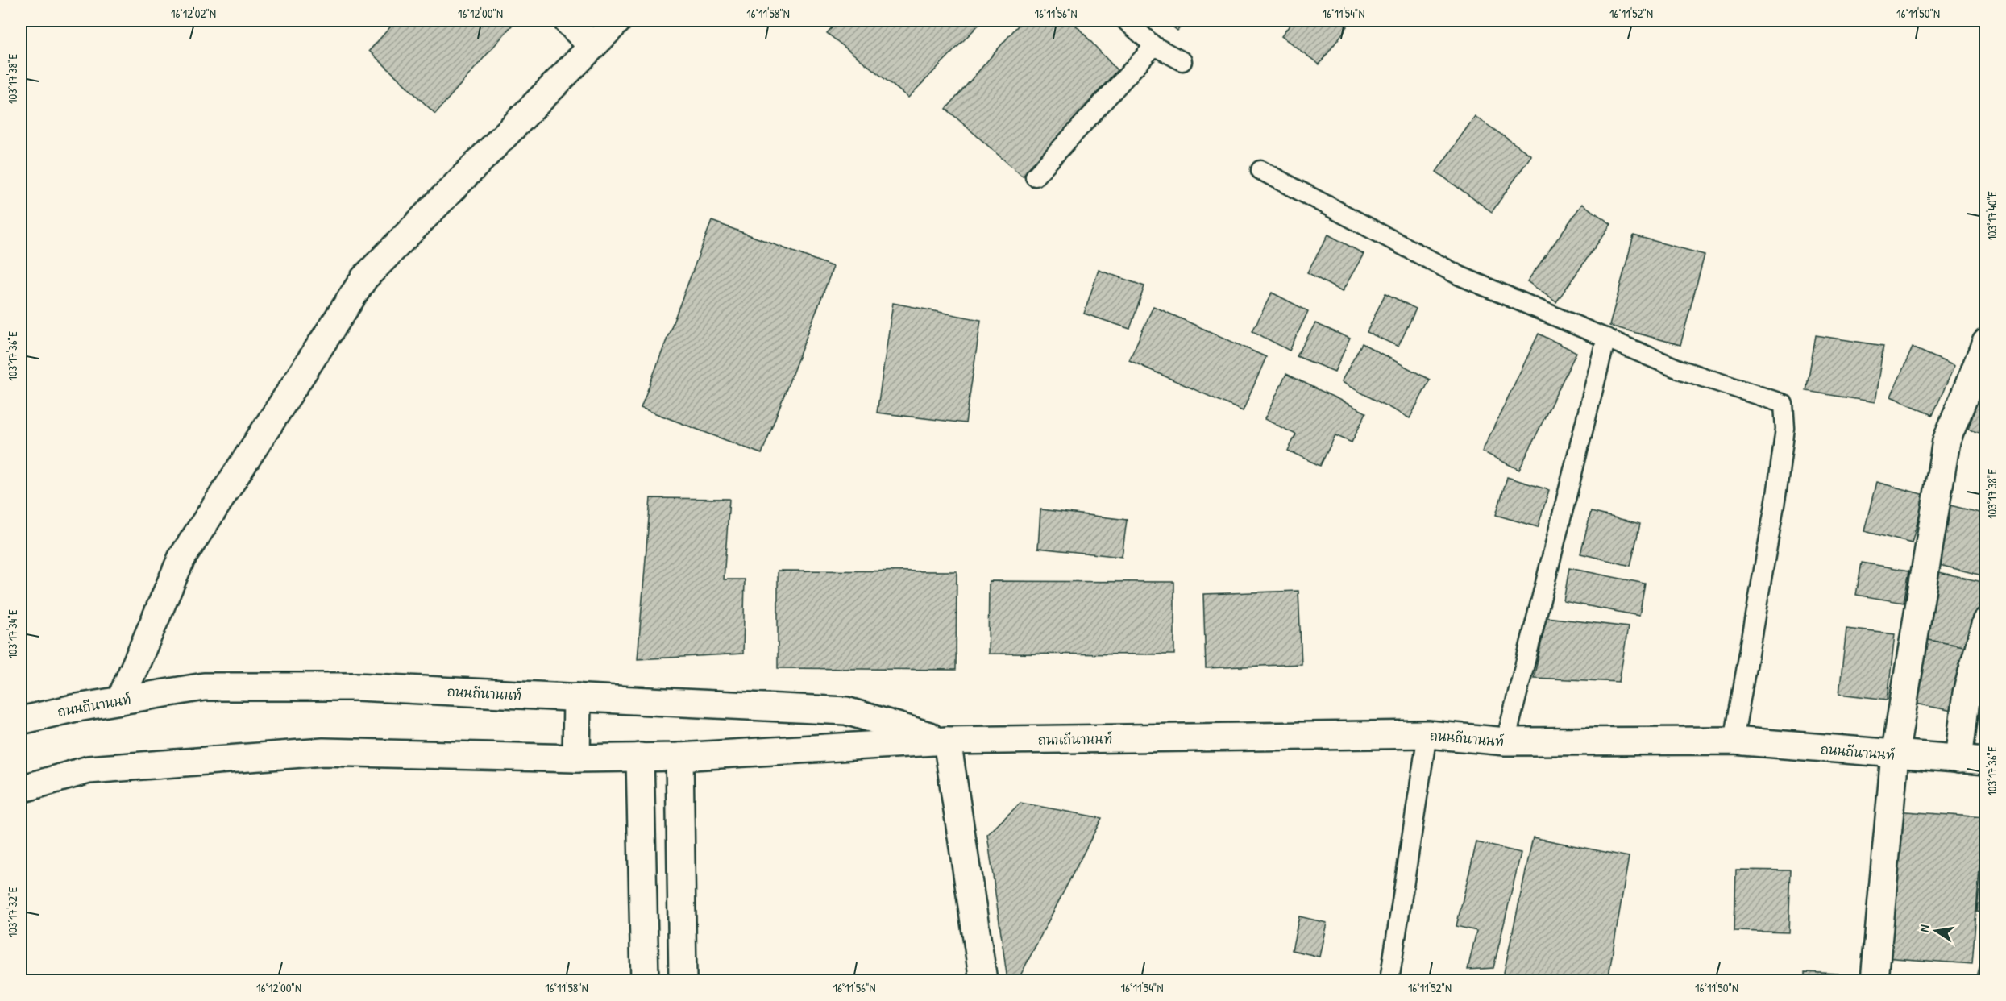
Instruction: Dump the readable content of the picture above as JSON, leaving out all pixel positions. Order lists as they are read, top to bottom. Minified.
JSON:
{"streets":{"main road":["ถนนถีนานนท์"]},"north":"left","coordinates":["16°12'02\"N","16°12'00\"N","16°11'58\"N","16°11'56\"N","16°11'54\"N","16°11'52\"N","16°11'50\"N","103°17'38\"E","103°17'40\"E","103°17'36\"E","103°17'34\"E","103°17'32\"E"]}
